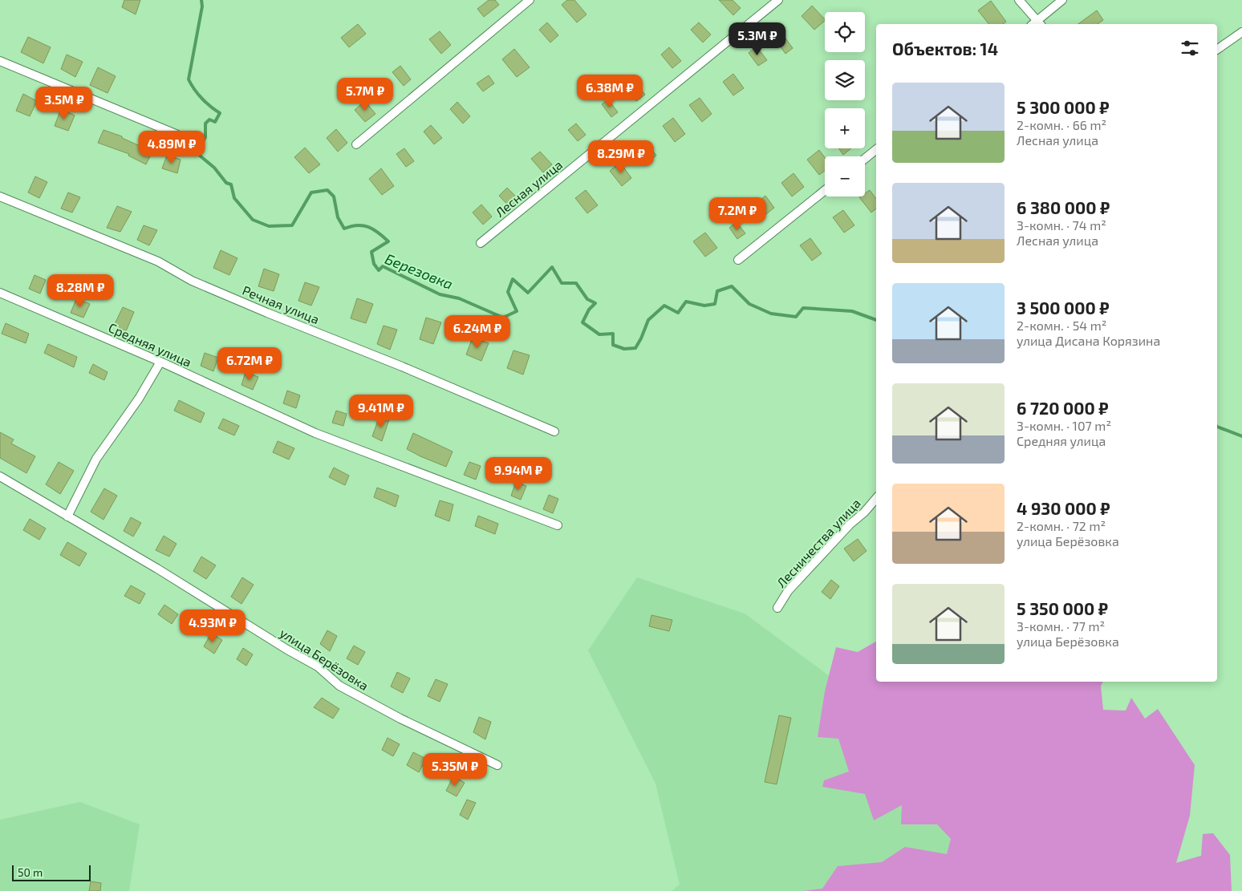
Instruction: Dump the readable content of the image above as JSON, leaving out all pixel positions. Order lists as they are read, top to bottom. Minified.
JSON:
{"streets":{"street":["Лесная улица","Речная улица","Средняя улица","Лесничества улица","улица Берёзовка"]},"water":["Березовка"],"scale_bar":"50 m","page":{"map_buttons":["+","−"],"price":["5.3M ₽","6.38M ₽","5.7M ₽","3.5M ₽","4.89M ₽","8.29M ₽","7.2M ₽","8.28M ₽","6.24M ₽","6.72M ₽","9.41M ₽","9.94M ₽","4.93M ₽","5.35M ₽"],"heading":"Объектов: 14","list":[{"name":"5 300 000 ₽","note":"2-комн. · 66 m² · Лесная улица"},{"name":"6 380 000 ₽","note":"3-комн. · 74 m² · Лесная улица"},{"name":"3 500 000 ₽","note":"2-комн. · 54 m² · улица Дисана Корязина"},{"name":"6 720 000 ₽","note":"3-комн. · 107 m² · Средняя улица"},{"name":"4 930 000 ₽","note":"2-комн. · 72 m² · улица Берёзовка"},{"name":"5 350 000 ₽","note":"3-комн. · 77 m² · улица Берёзовка"}],"scale":"50 m"}}
